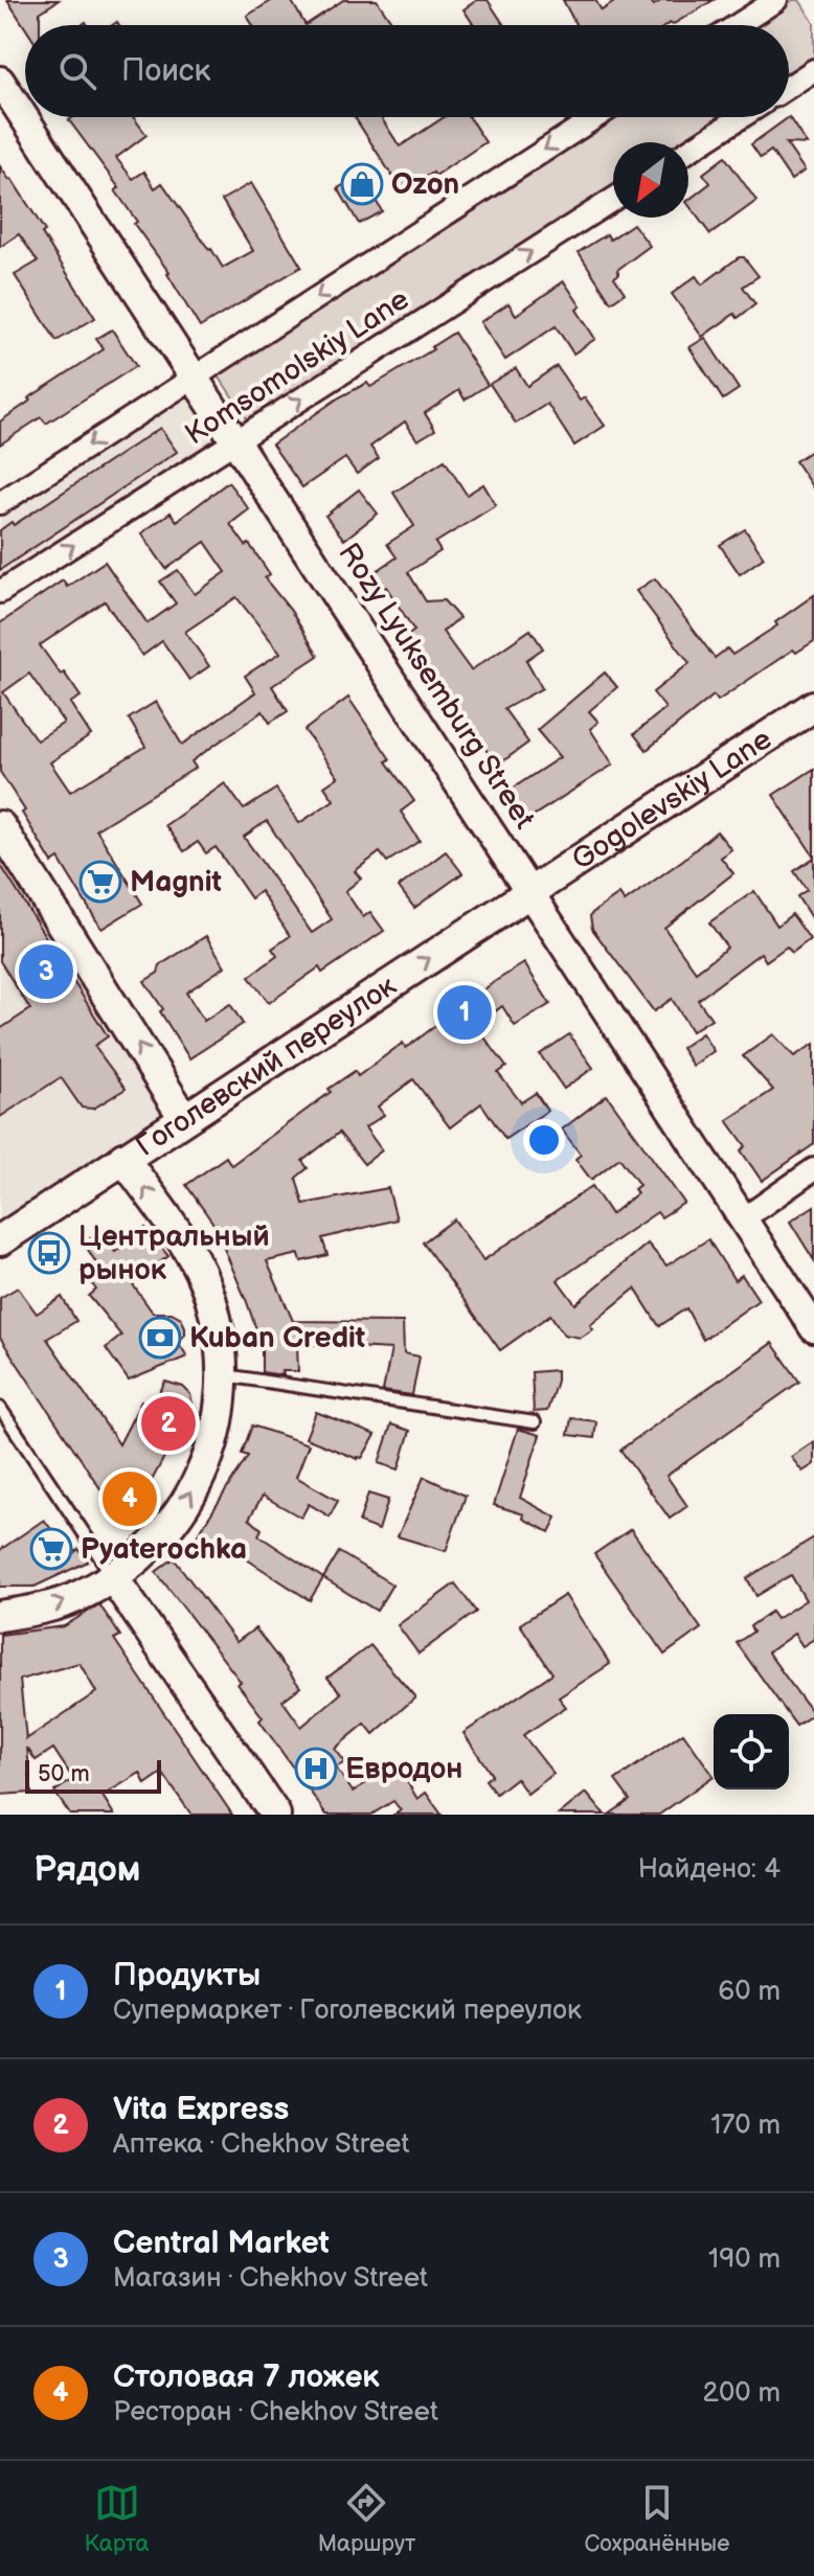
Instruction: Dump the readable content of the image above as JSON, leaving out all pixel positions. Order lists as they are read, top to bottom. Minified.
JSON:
{"streets":{"main road":["Gogolevskiy Lane","Гоголевский переулок"],"street":["Komsomolskiy Lane","Rozy Lyuksemburg Street"]},"crossings":[["Komsomolskiy Lane","Rozy Lyuksemburg Street"],["Rozy Lyuksemburg Street","Gogolevskiy Lane"],["Rozy Lyuksemburg Street","Гоголевский переулок"],["Gogolevskiy Lane","Гоголевский переулок"]],"one_way":["Гоголевский переулок"],"places":{"shop":["Ozon"],"supermarket":["Magnit","Pyaterochka"],"bus stop":["Центральный рынок"],"bank":["Kuban Credit"],"hospital":["Евродон"]},"scale_bar":"50 m","north":"bottom left","page":{"search":"Поиск","pins":["3","1","2","4"],"scale":"50 m","heading":["Рядом","Найдено: 4"],"list":[{"mark":"1","name":"Продукты","note":"Супермаркет · Гоголевский переулок","value":"60 m"},{"mark":"2","name":"Vita Express","note":"Аптека · Chekhov Street","value":"170 m"},{"mark":"3","name":"Central Market","note":"Магазин · Chekhov Street","value":"190 m"},{"mark":"4","name":"Столовая 7 ложек","note":"Ресторан · Chekhov Street","value":"200 m"}],"nav":["Карта","Маршрут","Сохранённые"]}}
